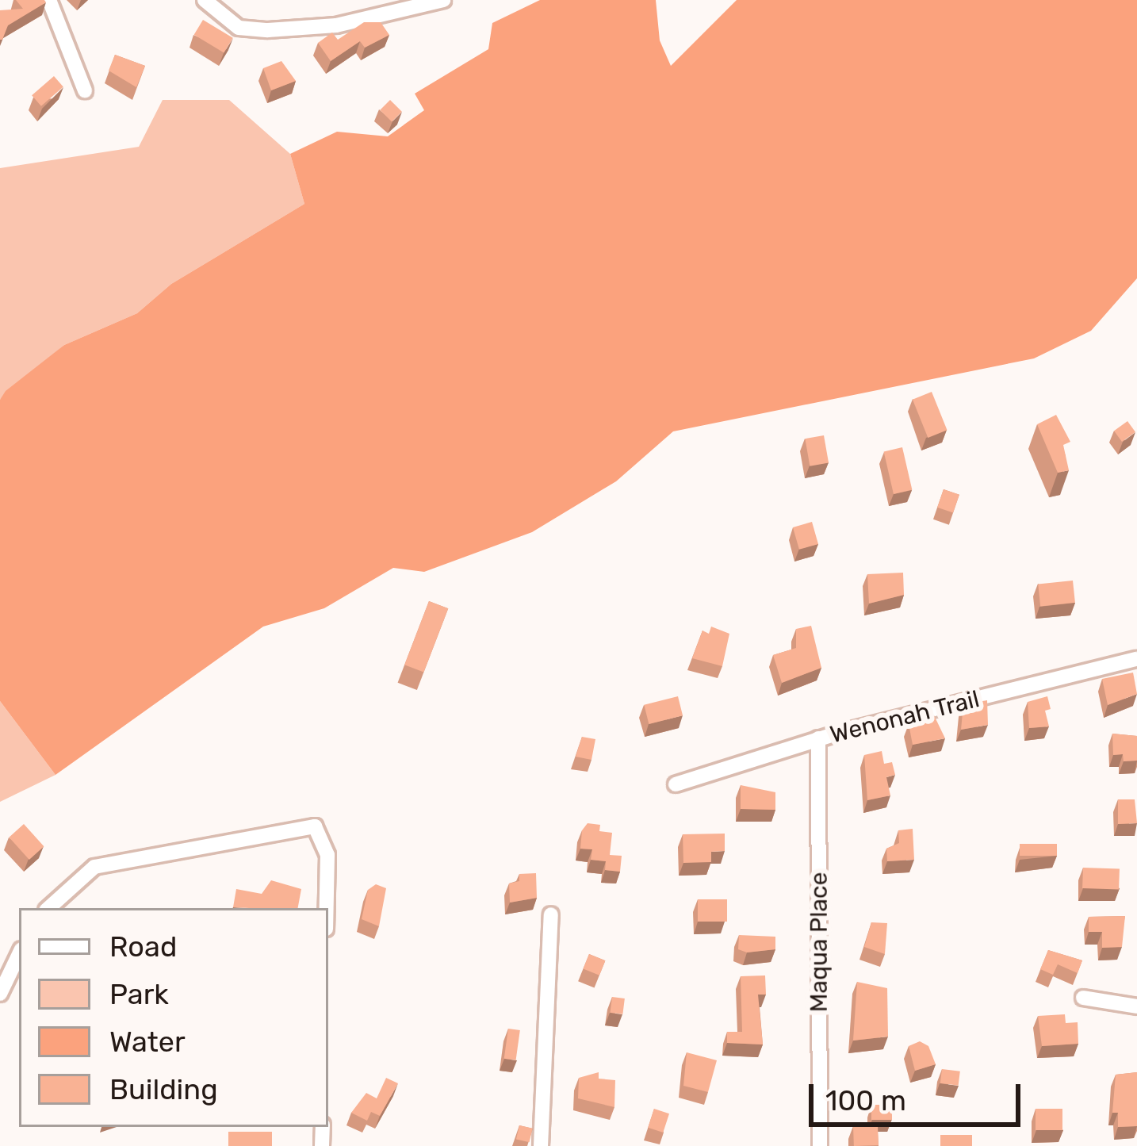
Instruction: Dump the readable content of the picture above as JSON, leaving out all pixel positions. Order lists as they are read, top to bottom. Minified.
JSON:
{"streets":{"street":["Wenonah Trail","Maqua Place"]},"crossings":[["Wenonah Trail","Maqua Place"]],"legend":["Road","Park","Water","Building"],"scale_bar":"100 m"}
